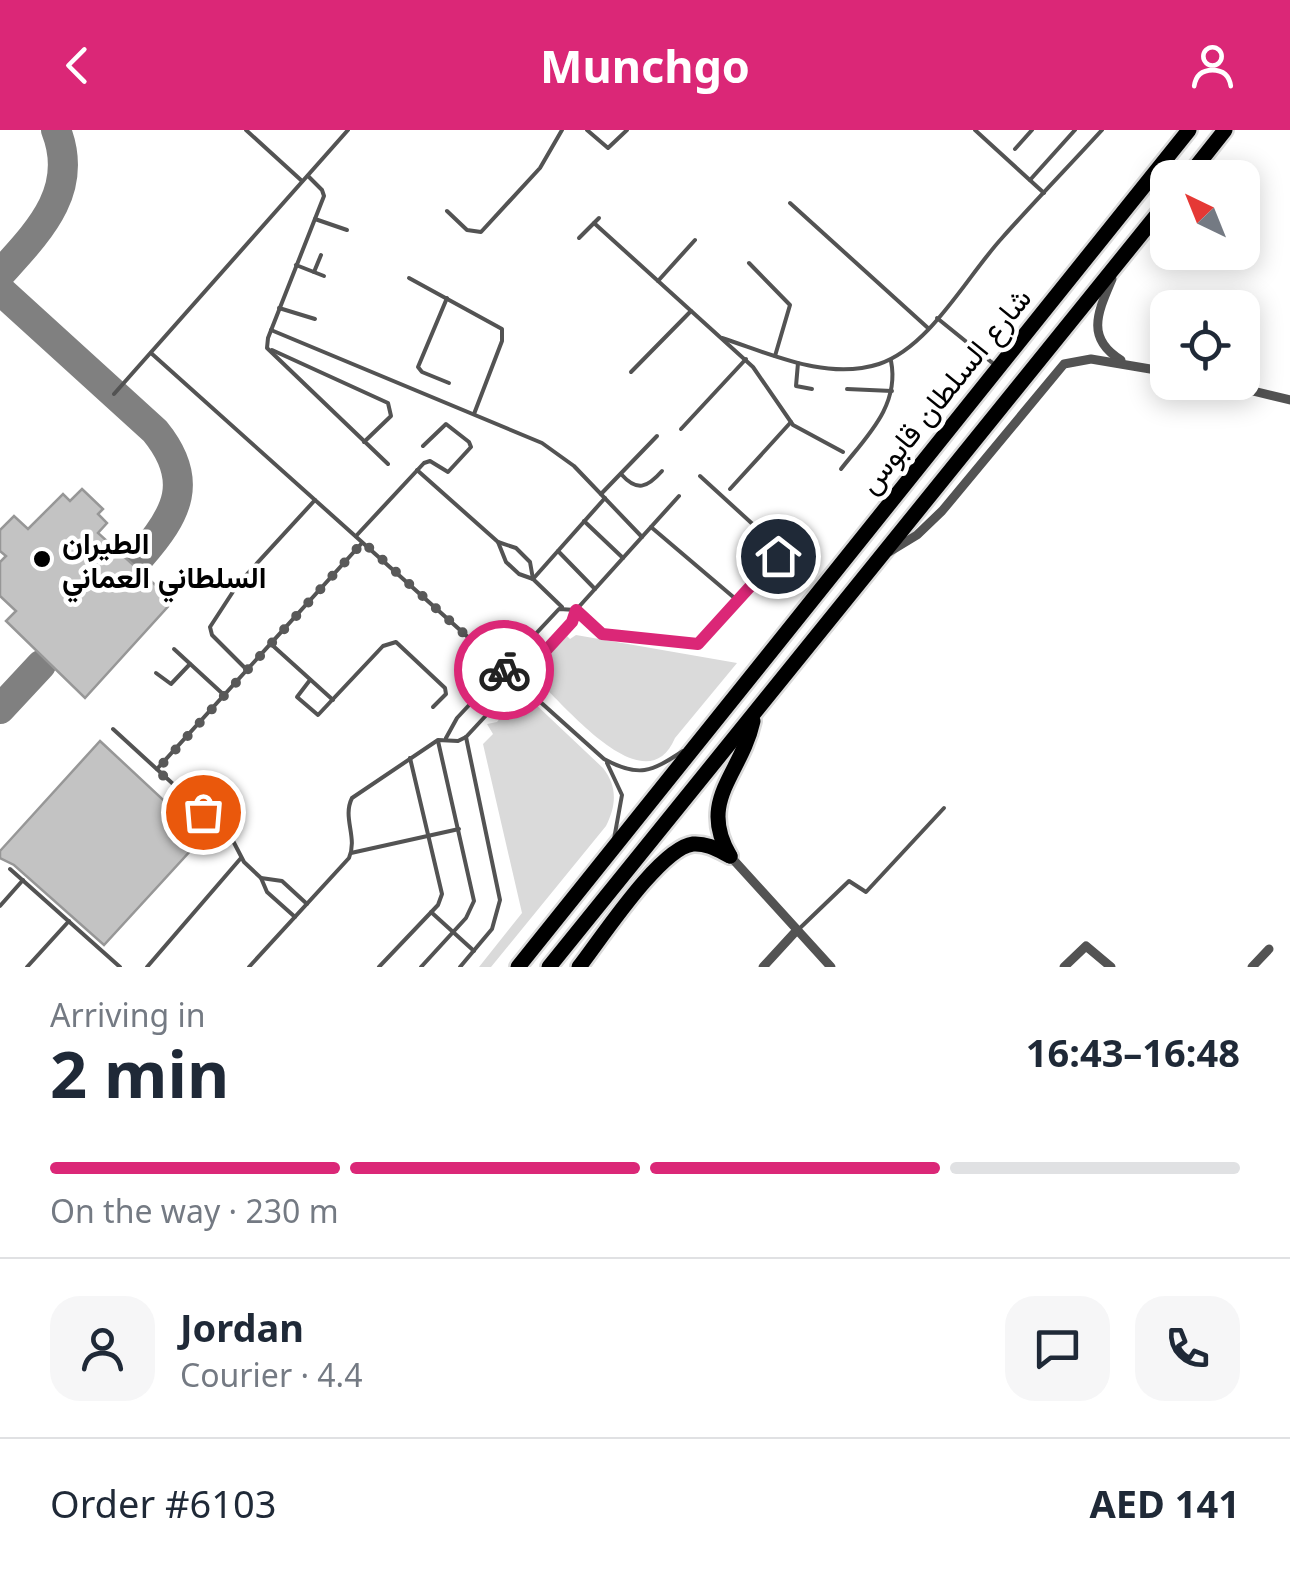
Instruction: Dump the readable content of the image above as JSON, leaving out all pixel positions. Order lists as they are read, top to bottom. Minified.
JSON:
{"streets":{"highway":["شارع السلطان قابوس"]},"places":["الطيران السلطاني العماني"],"north":"top left","page":{"header":"Munchgo","heading":["2 min","Arriving in","16:43–16:48"],"panel":["Jordan","Courier · 4.4","Order #6103","AED 141"],"bar":"On the way · 230 m"}}
